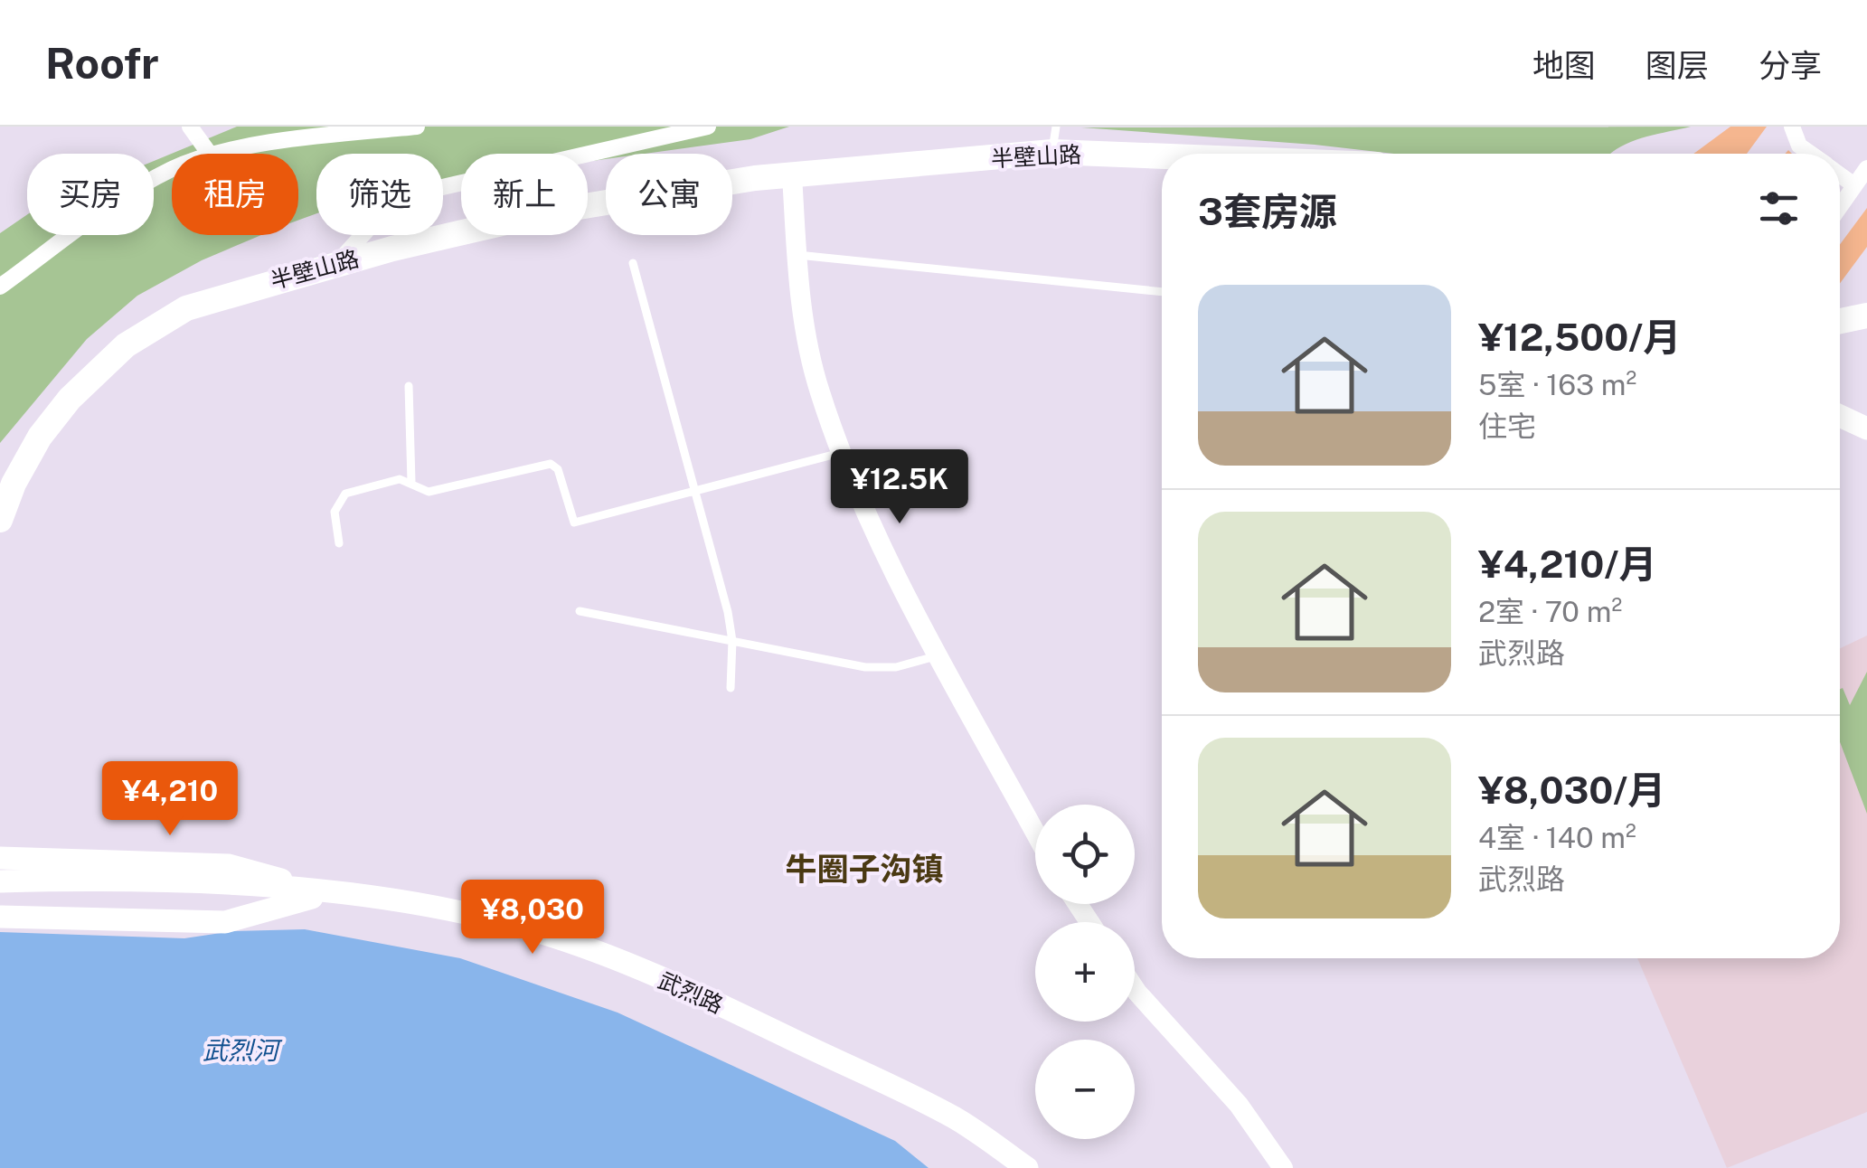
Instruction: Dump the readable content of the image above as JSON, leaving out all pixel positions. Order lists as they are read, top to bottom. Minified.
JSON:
{"streets":{"main road":["半壁山路","武烈路"]},"districts":["牛圈子沟镇"],"water":["武烈河"],"page":{"header":"Roofr","nav":["地图","图层","分享"],"chip":["买房","租房","筛选","新上","公寓"],"heading":"3套房源","list":[{"name":"¥12,500/月","note":"5室 · 163 m² · 住宅"},{"name":"¥4,210/月","note":"2室 · 70 m² · 武烈路"},{"name":"¥8,030/月","note":"4室 · 140 m² · 武烈路"}],"price":["¥12.5K","¥4,210","¥8,030"],"map_buttons":["+","−"]}}
